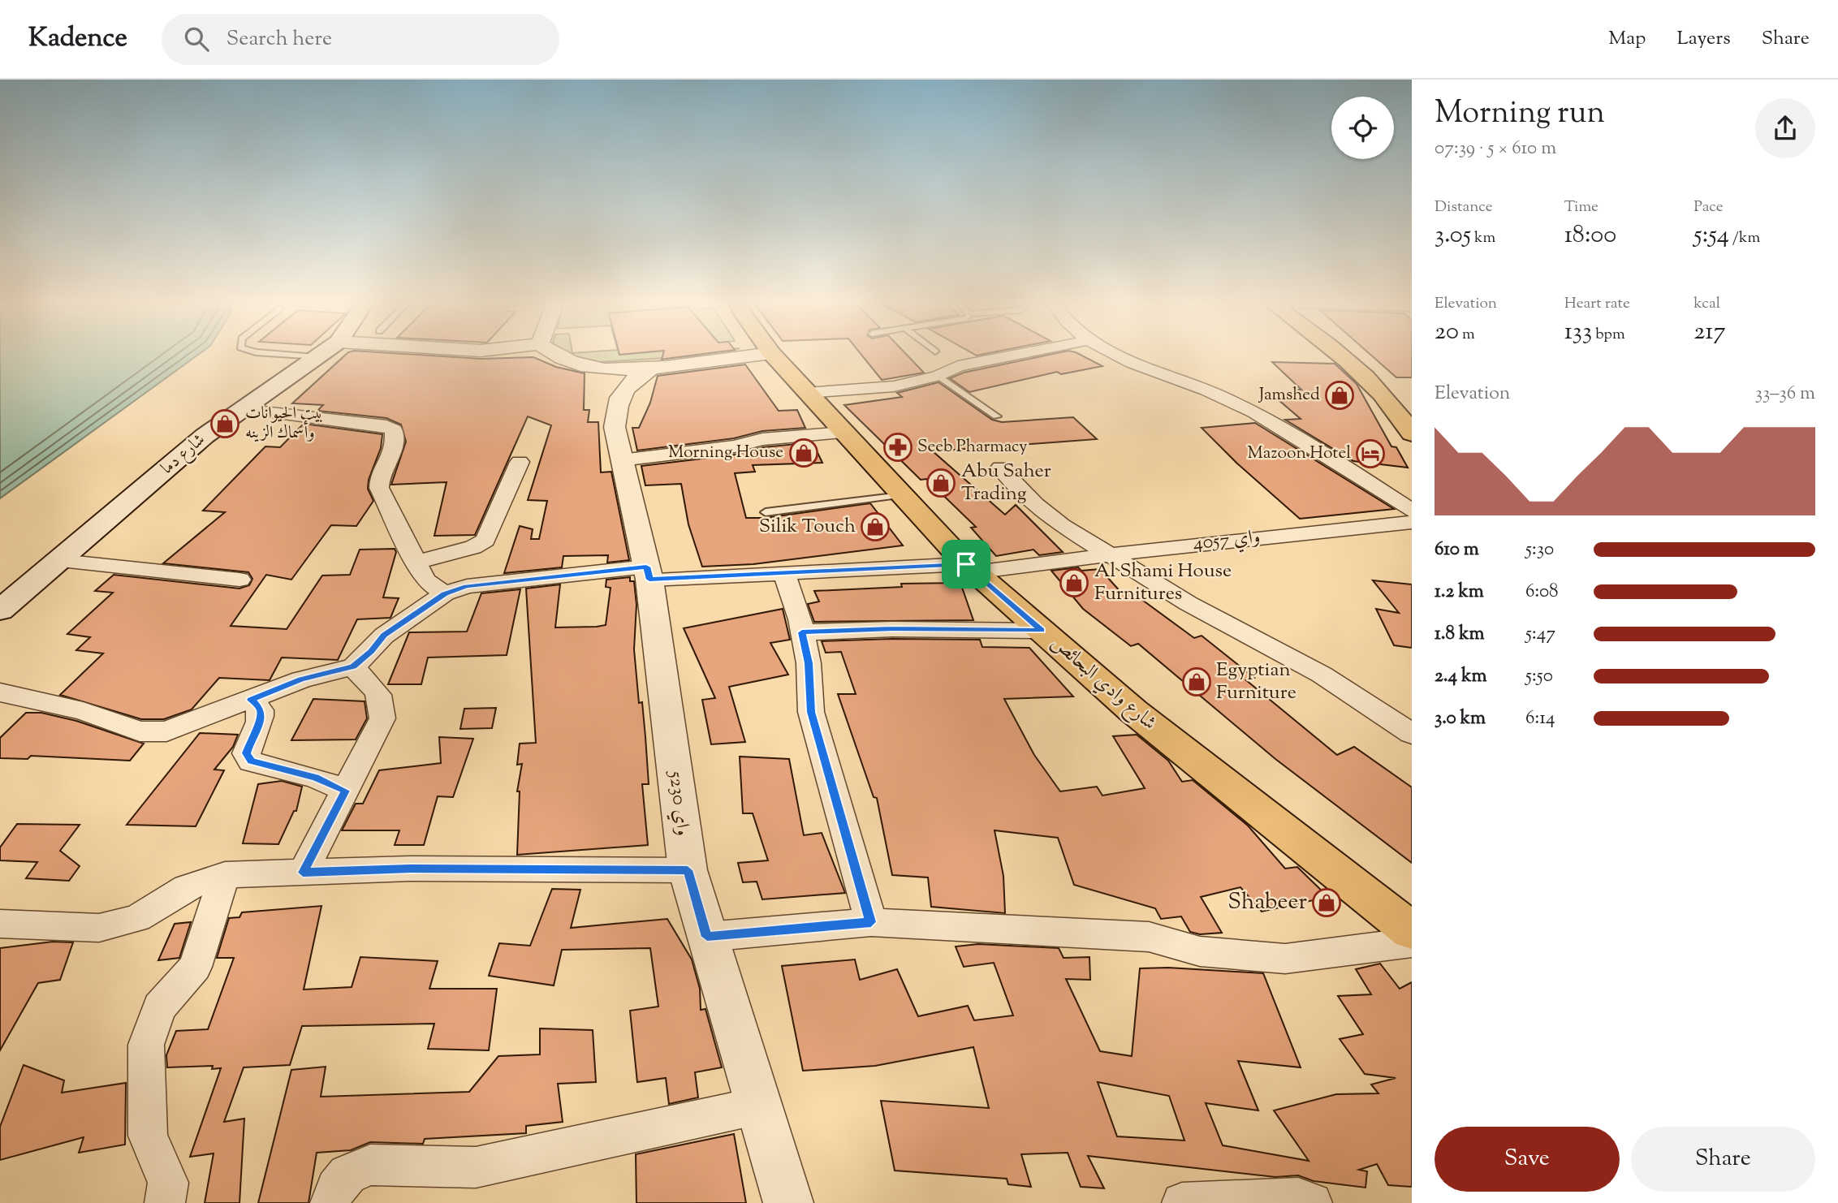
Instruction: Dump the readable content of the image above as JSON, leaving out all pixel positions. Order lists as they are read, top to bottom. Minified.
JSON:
{"streets":{"main road":["شارع دما","شارع وادي البحائص"],"street":["واي 4057","واي 5230"]},"crossings":[["واي 4057","شارع وادي البحائص"],["واي 4057","واي 5230"]],"places":{"shop":["Jamshed","بيت الحيوانات وأسماك الزينه","Morning House","Abu Saher Trading","Silik Touch","Al Shami House Furnitures","Egyptian Furniture","Shabeer"],"pharmacy":["Seeb Pharmacy"],"hotel":["Mazoon Hotel"]},"page":{"header":"Kadence","search":"Search here","nav":["Map","Layers","Share"],"heading":["Morning run","07:39 · 5 × 610 m"],"stats":[["Distance","3.05 km"],["Time","18:00"],["Pace","5:54 /km"],["Elevation","20 m"],["Heart rate","133 bpm"],["kcal","217"]],"chart":["Elevation","33–36 m"],"list":[{"name":"610 m","note":"5:30"},{"name":"1.2 km","note":"6:08"},{"name":"1.8 km","note":"5:47"},{"name":"2.4 km","note":"5:50"},{"name":"3.0 km","note":"6:14"}],"buttons":["Save","Share"]}}
